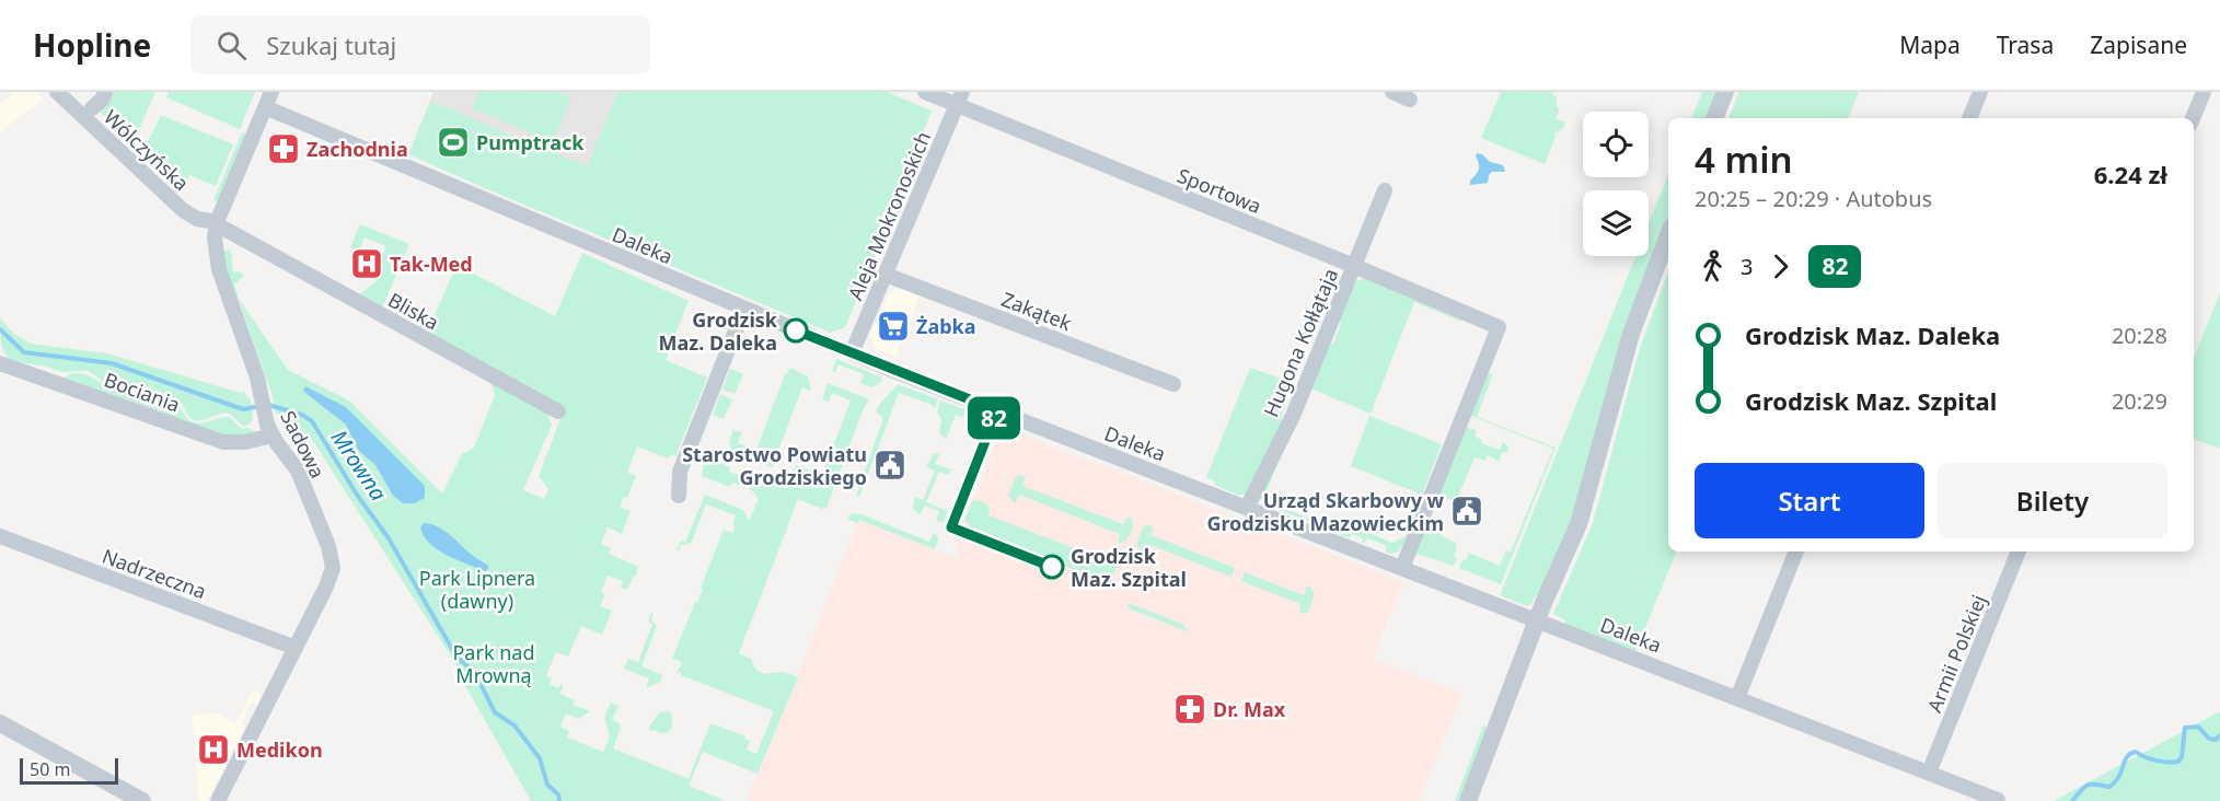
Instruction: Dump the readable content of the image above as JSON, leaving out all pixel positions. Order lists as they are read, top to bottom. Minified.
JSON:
{"streets":{"street":["Wólczyńska","Sportowa","Aleja Mokronoskich","Daleka","Bliska","Zakątek","Hugona Kołłątaja","Bociania","Sadowa","Nadrzeczna","Armii Polskiej"]},"crossings":[["Wólczyńska","Bliska"],["Wólczyńska","Sadowa"],["Sportowa","Aleja Mokronoskich"],["Sportowa","Daleka"],["Sportowa","Hugona Kołłątaja"],["Aleja Mokronoskich","Daleka"],["Aleja Mokronoskich","Zakątek"],["Daleka","Hugona Kołłątaja"],["Daleka","Sadowa"],["Daleka","Armii Polskiej"],["Bliska","Sadowa"],["Bociania","Sadowa"],["Sadowa","Nadrzeczna"]],"water":["Mrowna"],"parks":["Park Lipnera (dawny)","Park nad Mrowną"],"places":{"sports":["Pumptrack"],"pharmacy":["Zachodnia","Dr. Max"],"hospital":["Tak-Med","Medikon"],"supermarket":["Żabka"],"other":["Grodzisk Maz. Daleka","Grodzisk Maz. Szpital"],"public building":["Starostwo Powiatu Grodziskiego","Urząd Skarbowy w Grodzisku Mazowieckim"]},"lines":["bus line 82"],"scale_bar":"50 m","page":{"header":"Hopline","search":"Szukaj tutaj","nav":["Mapa","Trasa","Zapisane"],"on_map":"82","heading":["4 min","20:25 – 20:29 · Autobus","6.24 zł"],"legs":["3","82"],"list":[{"name":"Grodzisk Maz. Daleka","value":"20:28"},{"name":"Grodzisk Maz. Szpital","value":"20:29"}],"buttons":["Start","Bilety"],"scale":"50 m"}}
